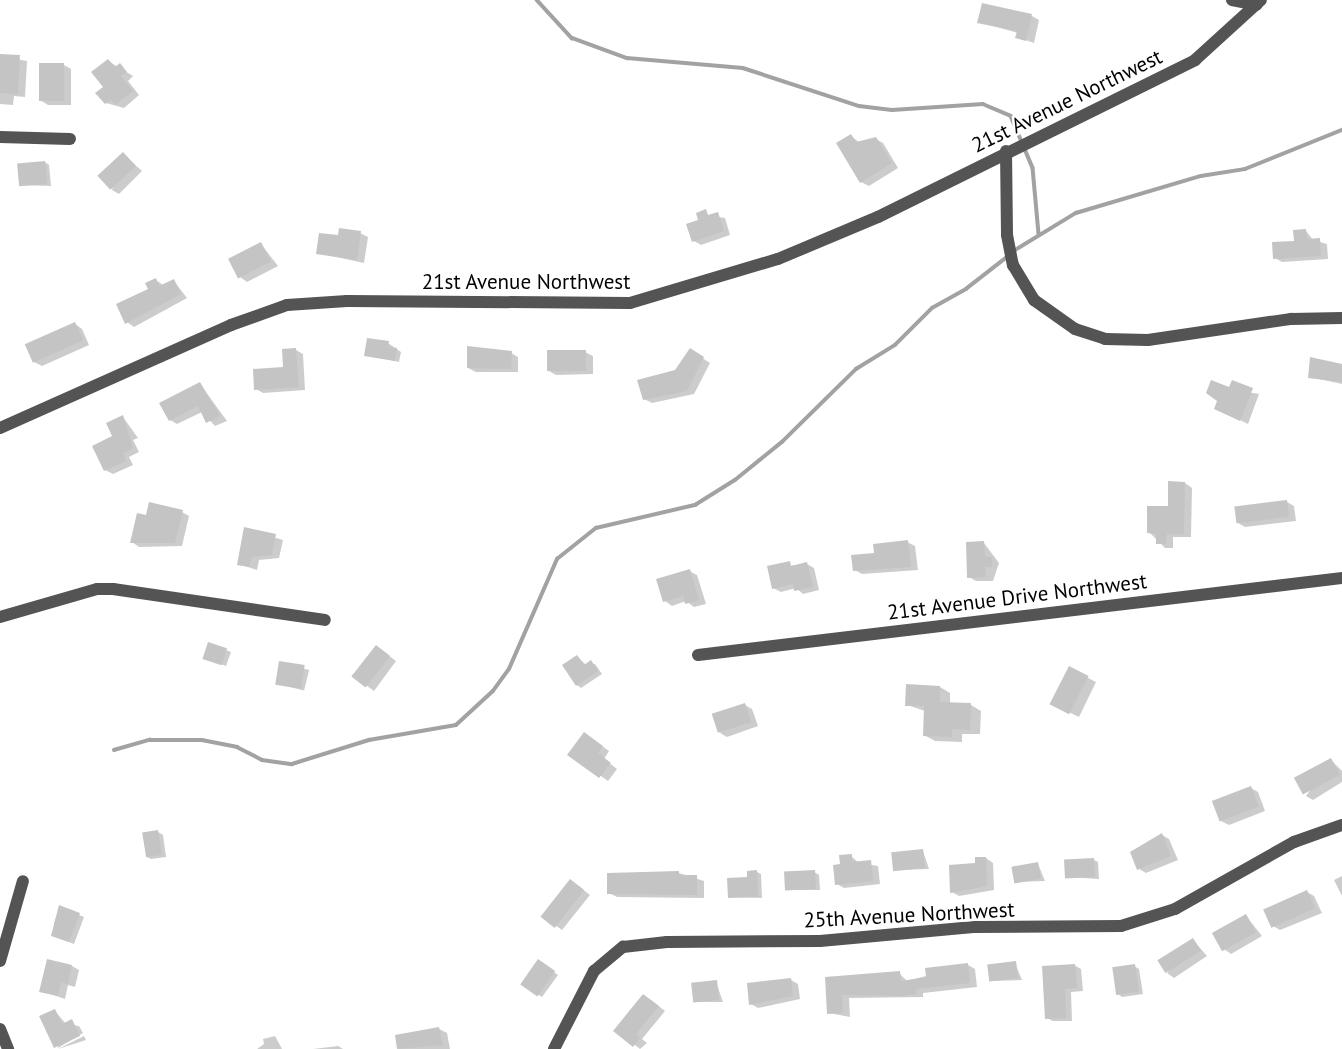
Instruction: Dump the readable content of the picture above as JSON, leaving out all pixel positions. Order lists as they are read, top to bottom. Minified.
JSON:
{"streets":{"street":["21st Avenue Northwest","21st Avenue Drive Northwest","25th Avenue Northwest"]}}
